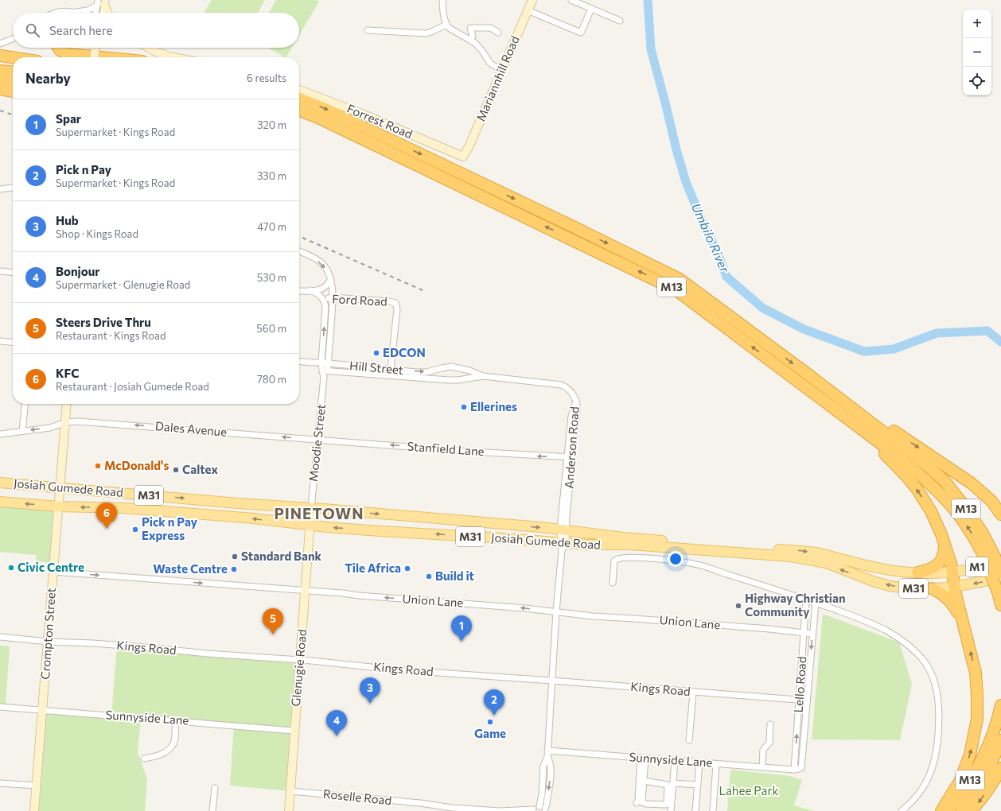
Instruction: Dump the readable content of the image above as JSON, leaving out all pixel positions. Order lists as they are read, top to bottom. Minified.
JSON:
{"streets":{"highway":["M13"],"main road":["Josiah Gumede Road","M31","M1"],"street":["Mariannhill Road","Forrest Road","Ford Road","Hill Street","Dales Avenue","Moodie Street","Anderson Road","Stanfield Lane","Union Lane","Crompton Street","Kings Road","Glenugie Road","Lello Road","Sunnyside Lane","Roselle Road"]},"crossings":[["Mariannhill Road","Forrest Road"],["M13","M1"],["Ford Road","Hill Street"],["Hill Street","Moodie Street"],["Hill Street","Anderson Road"],["Dales Avenue","Moodie Street"],["Dales Avenue","Stanfield Lane"],["Dales Avenue","Crompton Street"],["Moodie Street","Stanfield Lane"],["Moodie Street","Josiah Gumede Road"],["Moodie Street","Glenugie Road"],["Anderson Road","Stanfield Lane"],["Anderson Road","Josiah Gumede Road"],["Anderson Road","Union Lane"],["Anderson Road","Kings Road"],["Anderson Road","Sunnyside Lane"],["Josiah Gumede Road","M1"],["Josiah Gumede Road","Crompton Street"],["Josiah Gumede Road","Glenugie Road"],["Union Lane","Crompton Street"],["Union Lane","Glenugie Road"],["Union Lane","Lello Road"],["Crompton Street","Kings Road"],["Crompton Street","Sunnyside Lane"],["Kings Road","Glenugie Road"],["Kings Road","Lello Road"],["Glenugie Road","Sunnyside Lane"],["Glenugie Road","Roselle Road"],["Lello Road","Sunnyside Lane"]],"one_way":["Dales Avenue","Stanfield Lane"],"districts":["PINETOWN"],"water":["Umbilo River"],"parks":["Lahee Park"],"places":["EDCON","Ellerines","McDonald's","Caltex","Pick n Pay Express","Standard Bank","Civic Centre","Tile Africa","Waste Centre","Build it","Highway Christian Community","Game"],"page":{"map_buttons":["+","−"],"search":"Search here","heading":["Nearby","6 results"],"list":[{"mark":"1","name":"Spar","note":"Supermarket · Kings Road","value":"320 m"},{"mark":"2","name":"Pick n Pay","note":"Supermarket · Kings Road","value":"330 m"},{"mark":"3","name":"Hub","note":"Shop · Kings Road","value":"470 m"},{"mark":"4","name":"Bonjour","note":"Supermarket · Glenugie Road","value":"530 m"},{"mark":"5","name":"Steers Drive Thru","note":"Restaurant · Kings Road","value":"560 m"},{"mark":"6","name":"KFC","note":"Restaurant · Josiah Gumede Road","value":"780 m"}],"pins":["6","5","1","3","2","4"]}}
